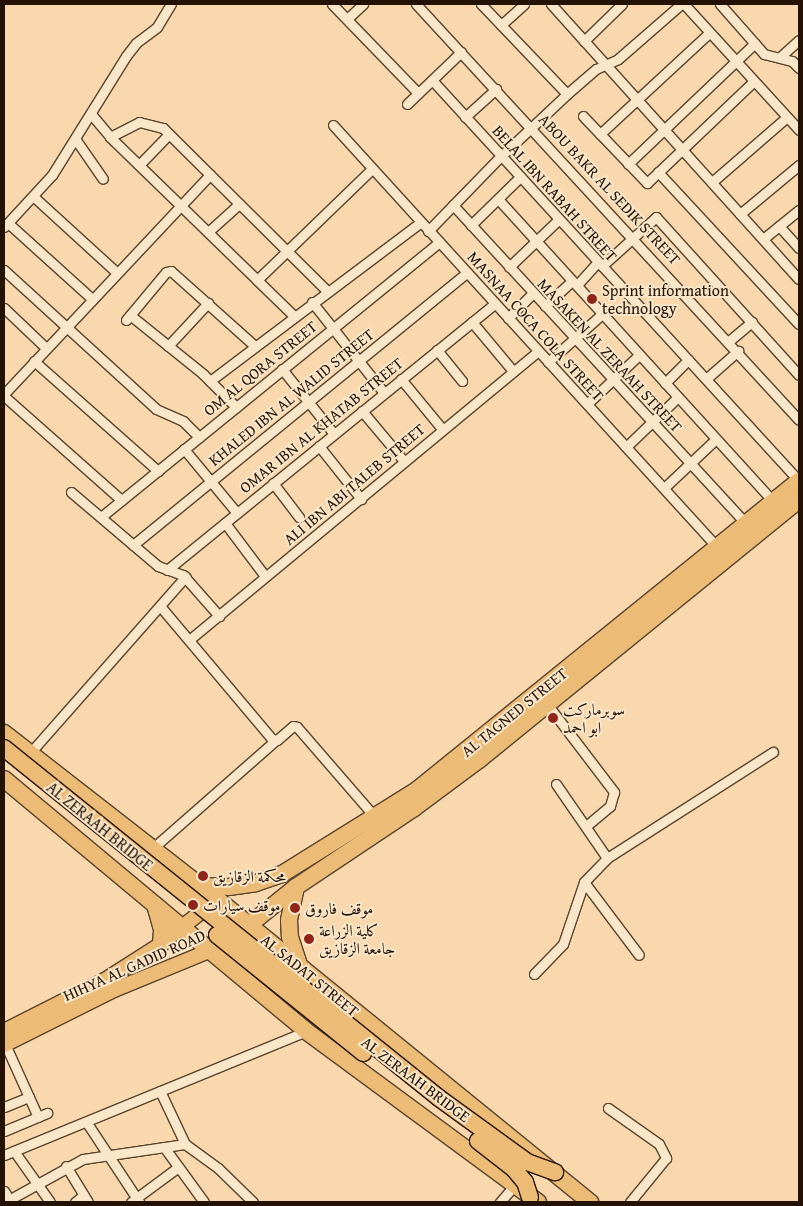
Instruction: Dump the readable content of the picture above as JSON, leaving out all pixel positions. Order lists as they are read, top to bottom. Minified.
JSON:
{"streets":{"highway":["AL TAGNED STREET","AL ZERAAH BRIDGE","AL SADAT STREET"],"main road":["HIHYA AL GADID ROAD"],"street":["ABOU BAKR AL SEDIK STREET","BELAL IBN RABAH STREET","MASNAA COCA COLA STREET","MASAKEN AL ZERAAH STREET","OM AL QORA STREET","KHALED IBN AL WALID STREET","OMAR IBN AL KHATAB STREET","ALI IBN ABI TALEB STREET"]},"crossings":[["BELAL IBN RABAH STREET","AL TAGNED STREET"],["MASNAA COCA COLA STREET","OM AL QORA STREET"],["MASNAA COCA COLA STREET","KHALED IBN AL WALID STREET"],["MASNAA COCA COLA STREET","OMAR IBN AL KHATAB STREET"],["MASNAA COCA COLA STREET","ALI IBN ABI TALEB STREET"],["MASNAA COCA COLA STREET","AL TAGNED STREET"],["MASAKEN AL ZERAAH STREET","AL TAGNED STREET"],["AL TAGNED STREET","HIHYA AL GADID ROAD"],["AL TAGNED STREET","AL SADAT STREET"],["AL ZERAAH BRIDGE","AL SADAT STREET"],["HIHYA AL GADID ROAD","AL SADAT STREET"]],"places":["Sprint information technology","سوبرماركت ابو احمد","محكمة الزقازيق","موقف سيارات","موقف فاروق","كلية الزراعة جامعة الزقازيق"]}
